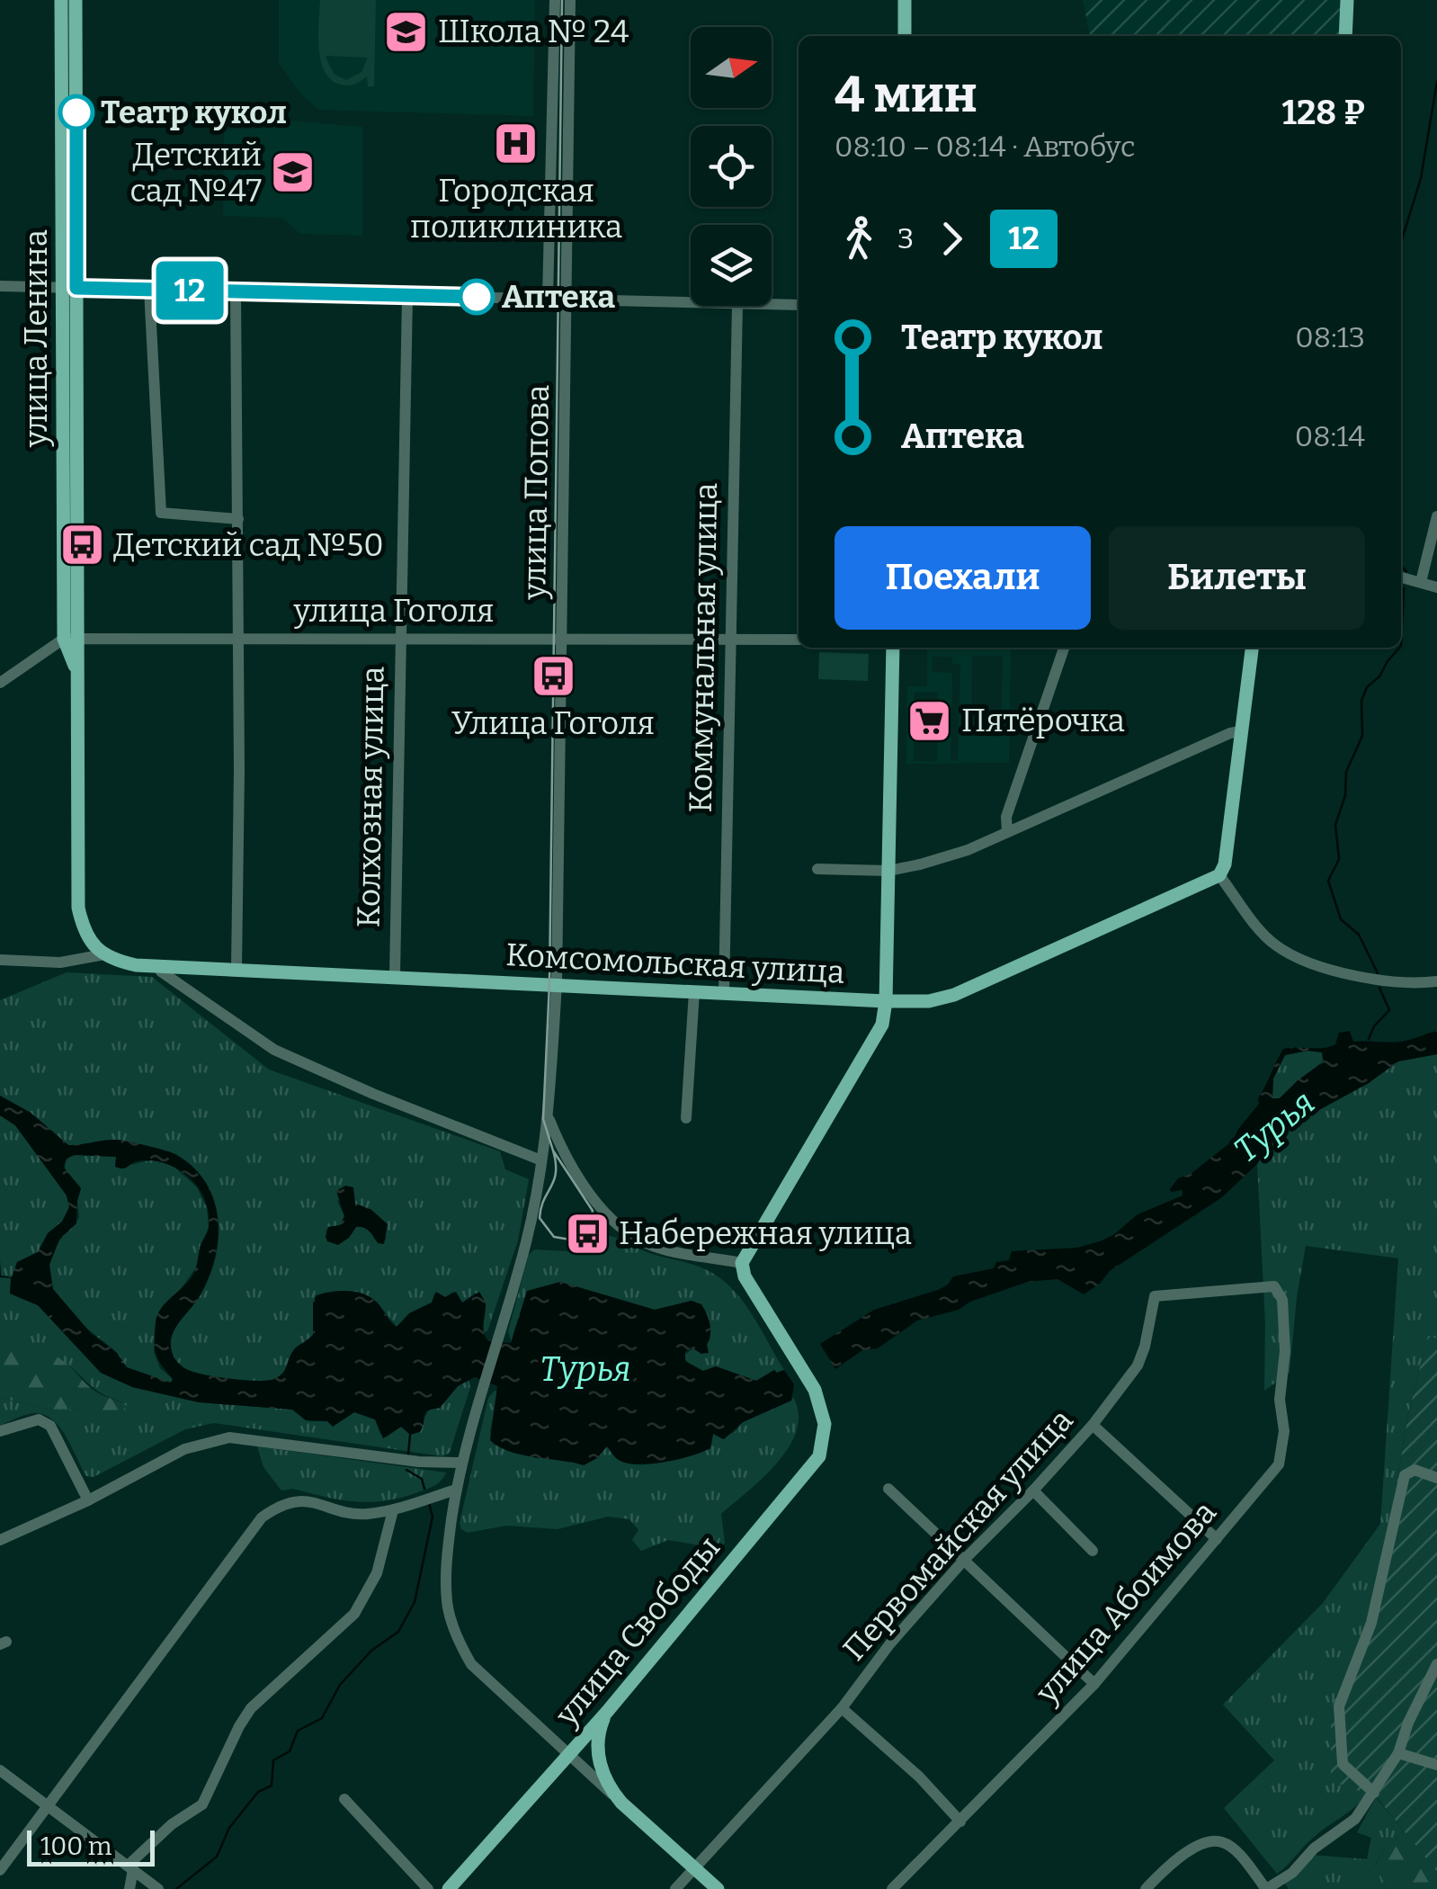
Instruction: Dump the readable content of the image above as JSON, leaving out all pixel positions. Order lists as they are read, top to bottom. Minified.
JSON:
{"streets":{"main road":["улица Ленина","Комсомольская улица","улица Свободы"],"street":["улица Попова","улица Гоголя","Коммунальная улица","Колхозная улица","Первомайская улица","улица Абоимова"]},"crossings":[["улица Ленина","улица Гоголя"],["улица Ленина","Комсомольская улица"],["улица Попова","улица Гоголя"],["улица Попова","Комсомольская улица"],["улица Попова","улица Свободы"],["улица Гоголя","Коммунальная улица"],["улица Гоголя","Колхозная улица"],["Коммунальная улица","Комсомольская улица"],["Колхозная улица","Комсомольская улица"],["Первомайская улица","улица Абоимова"]],"water":["Турья"],"places":{"school or university":["Школа № 24","Детский сад №47"],"other":["Театр кукол","Аптека"],"hospital":["Городская поликлиника"],"bus stop":["Детский сад №50","Улица Гоголя","Набережная улица"],"supermarket":["Пятёрочка"]},"lines":["bus line 12"],"scale_bar":"100 m","north":"right","page":{"on_map":"12","heading":["4 мин","08:10 – 08:14 · Автобус","128 ₽"],"legs":["3","12"],"list":[{"name":"Театр кукол","value":"08:13"},{"name":"Аптека","value":"08:14"}],"buttons":["Поехали","Билеты"],"scale":"100 m"}}
